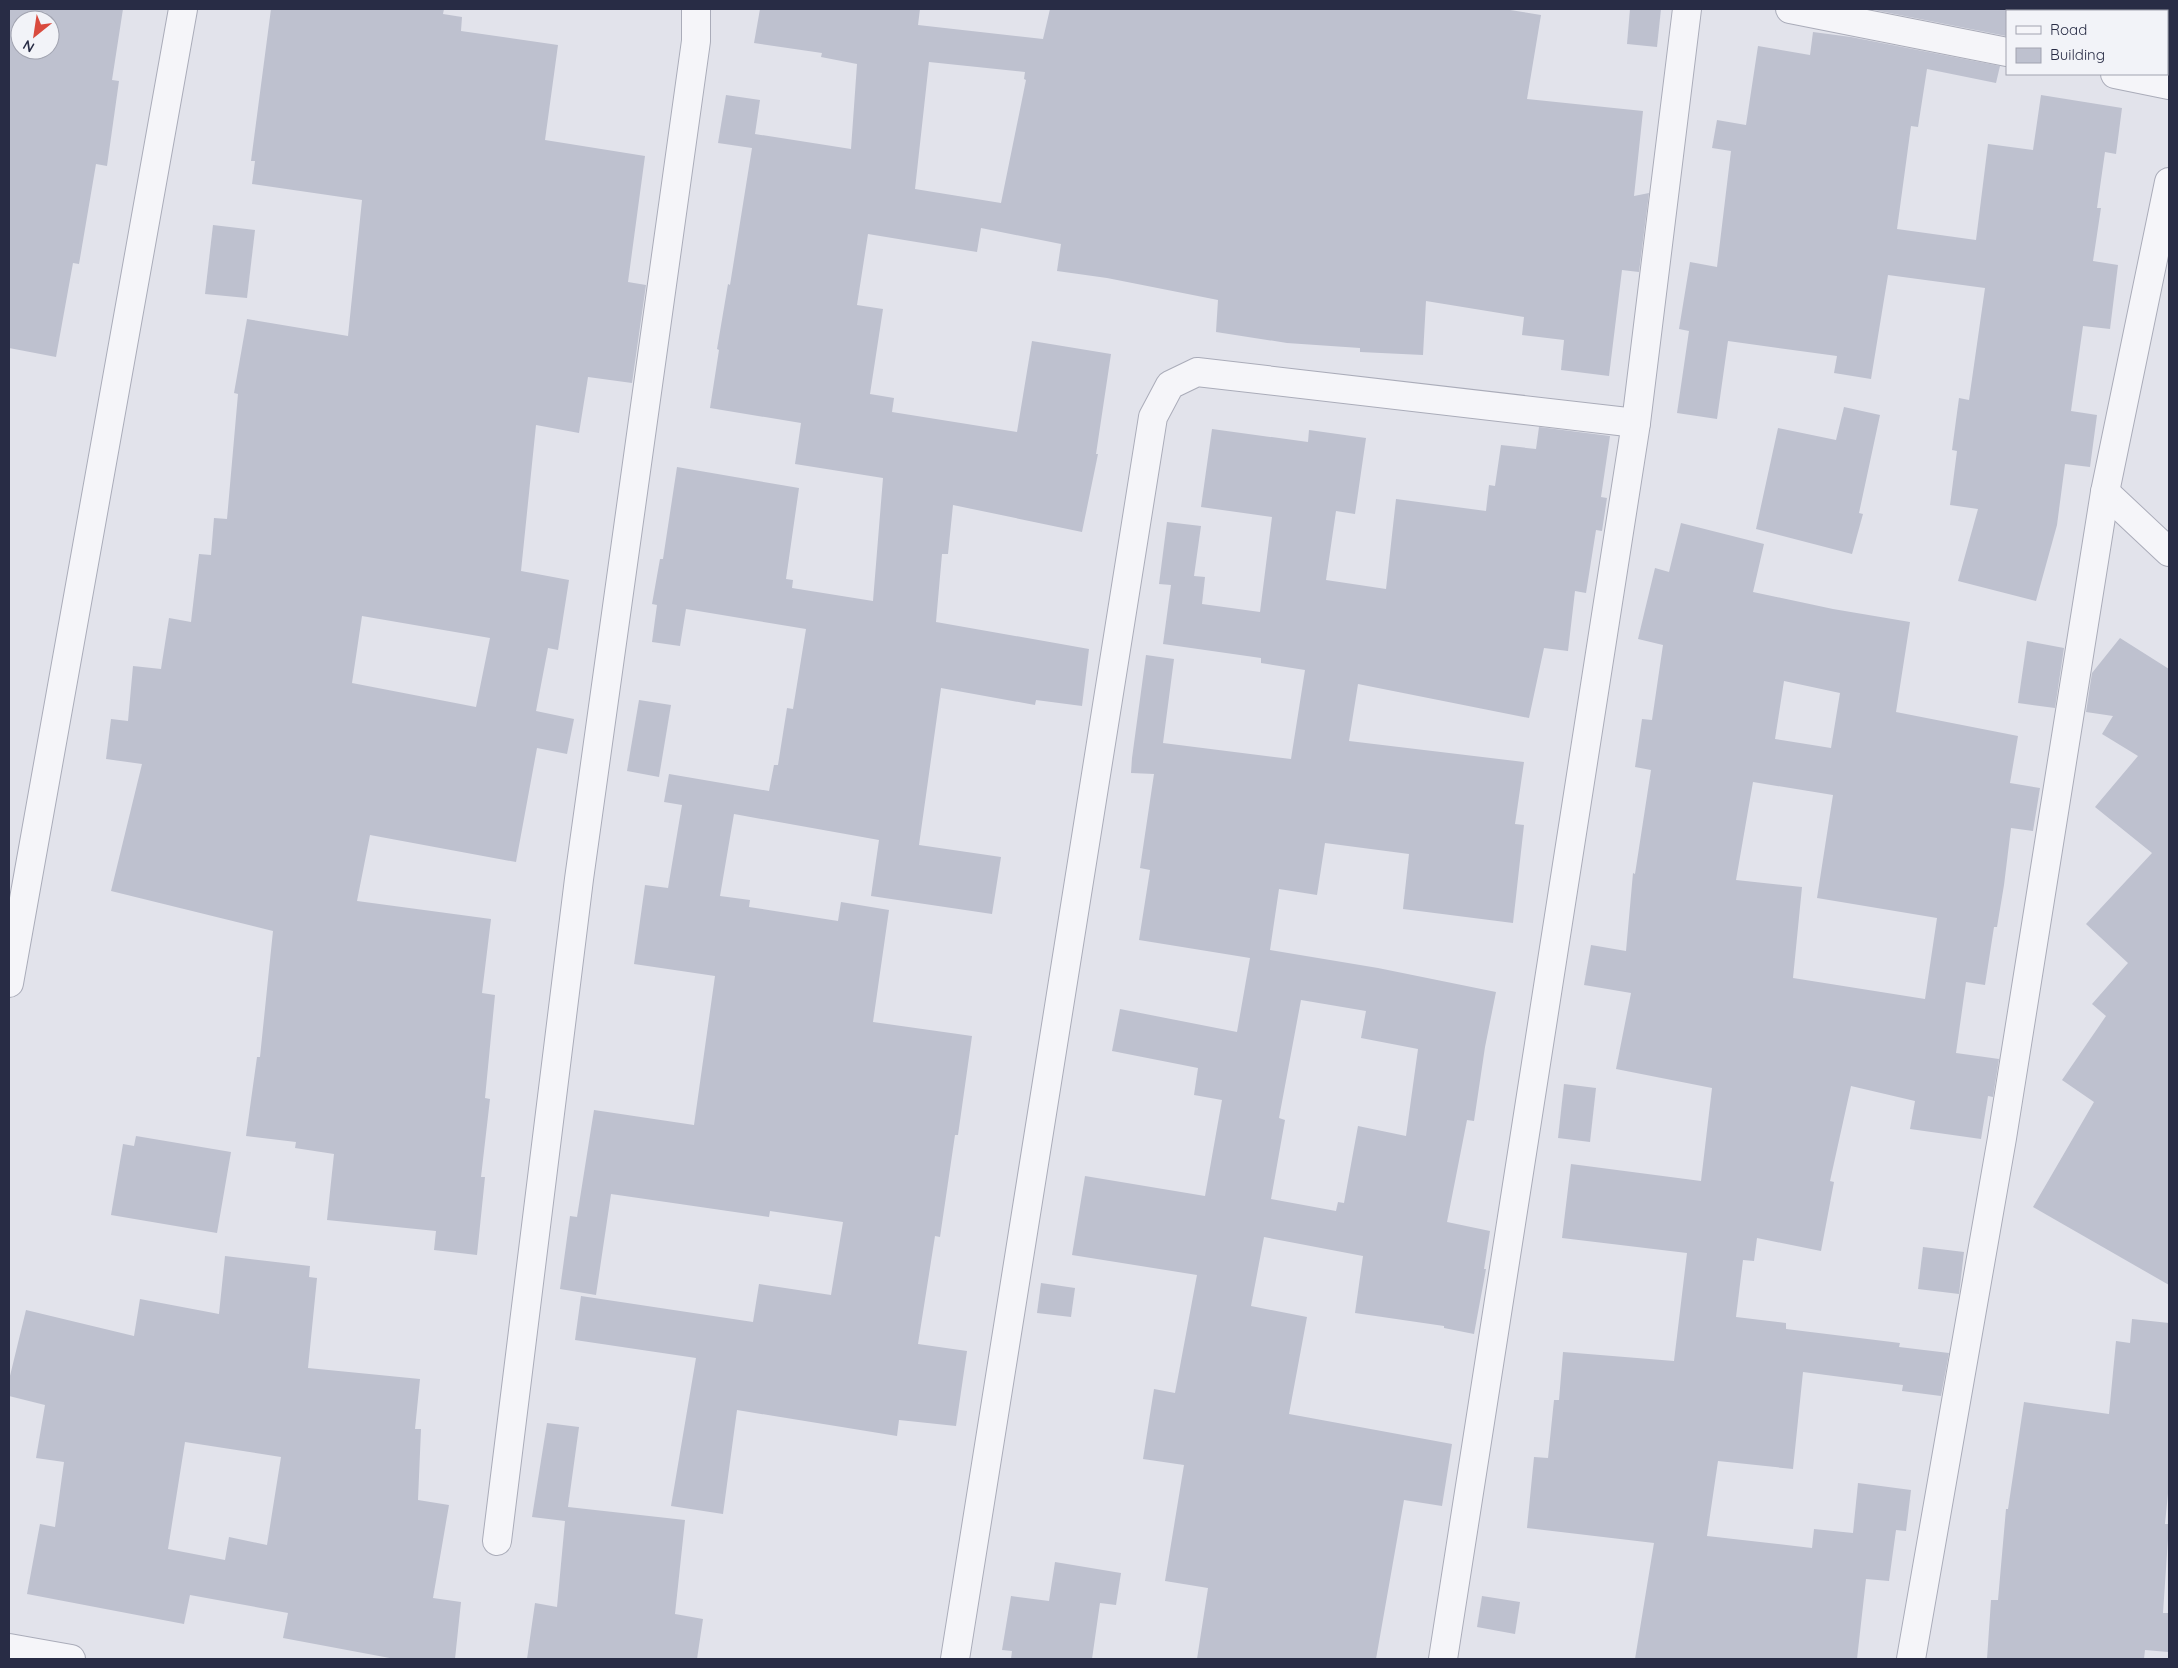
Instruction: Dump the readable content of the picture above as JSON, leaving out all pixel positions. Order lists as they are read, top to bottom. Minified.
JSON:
{"legend":["Road","Building"],"north":"bottom left"}
